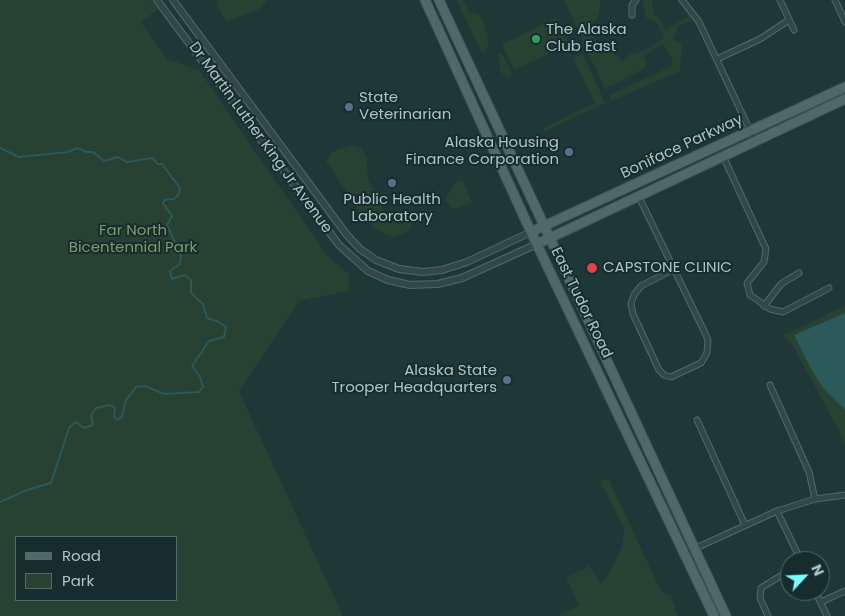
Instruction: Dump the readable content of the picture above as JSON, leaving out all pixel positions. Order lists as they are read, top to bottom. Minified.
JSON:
{"streets":{"main road":["Boniface Parkway","East Tudor Road"],"street":["Dr Martin Luther King Jr Avenue"]},"crossings":[["Dr Martin Luther King Jr Avenue","Boniface Parkway"],["Dr Martin Luther King Jr Avenue","East Tudor Road"],["Boniface Parkway","East Tudor Road"]],"parks":["Far North Bicentennial Park"],"places":["The Alaska Club East","State Veterinarian","Alaska Housing Finance Corporation","Public Health Laboratory","CAPSTONE CLINIC","Alaska State Trooper Headquarters"],"legend":["Road","Park"],"north":"top right"}
